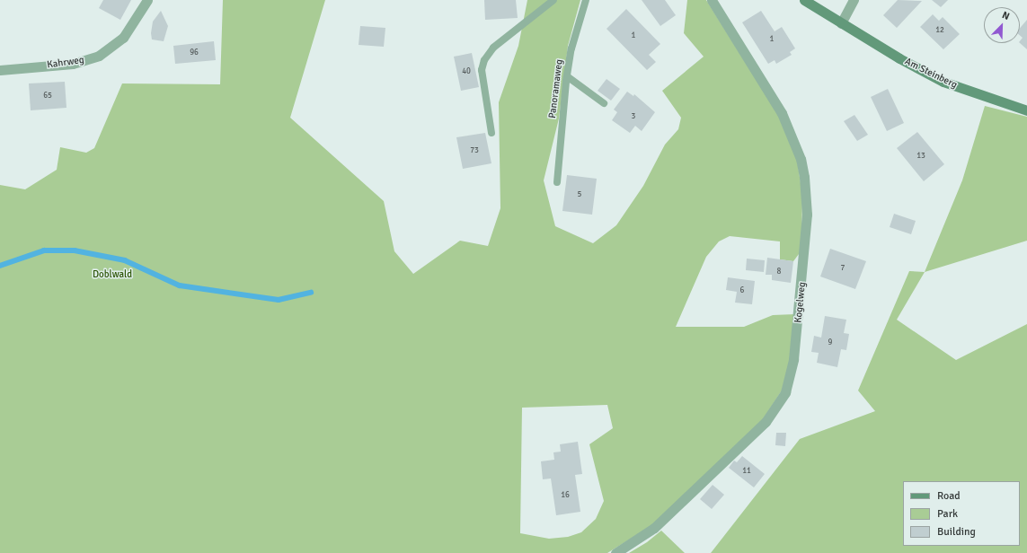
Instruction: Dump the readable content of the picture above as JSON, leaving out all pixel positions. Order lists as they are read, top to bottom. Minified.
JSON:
{"streets":{"main road":["Am Steinberg"],"street":["Kahrweg","Kogelweg"],"lane":["Panoramaweg"]},"parks":["Doblwald"],"house_numbers":["12","1","1","96","40","65","3","73","13","5","7","8","6","9","11","16"],"legend":["Road","Park","Building"],"north":"top right"}
